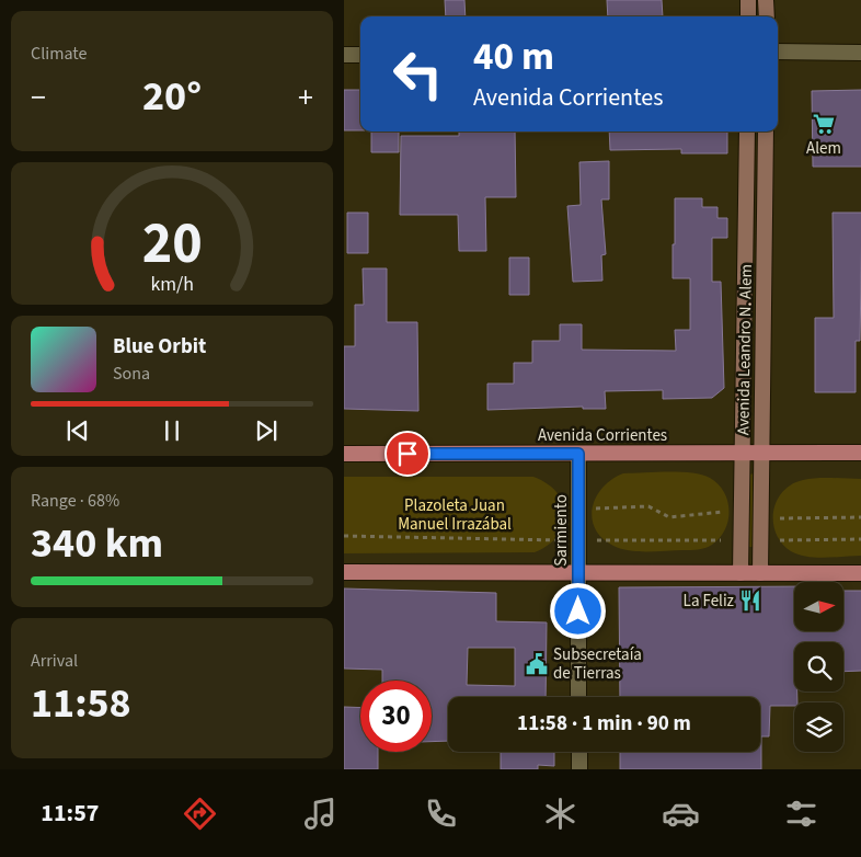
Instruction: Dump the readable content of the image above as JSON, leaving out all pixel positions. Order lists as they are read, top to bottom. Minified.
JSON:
{"streets":{"main road":["Avenida Leandro N. Alem","Avenida Corrientes"],"street":["Sarmiento"]},"crossings":[["Avenida Leandro N. Alem","Avenida Corrientes"],["Avenida Corrientes","Sarmiento"]],"parks":["Plazoleta Juan Manuel Irrazábal"],"places":{"supermarket":["Alem"],"restaurant":["La Feliz"],"public building":["Subsecretaía de Tierras"]},"north":"right","page":{"tile":["Climate",["Range · 68%","340 km"],["Arrival","11:58"]],"turn":["40 m","Avenida Corrientes"],"heat":["−","20°","+"],"song":["Blue Orbit","Sona"],"limit":"30","trip":"11:58 · 1 min · 90 m","tabs":"11:57","gauge":["20","km/h"]}}
